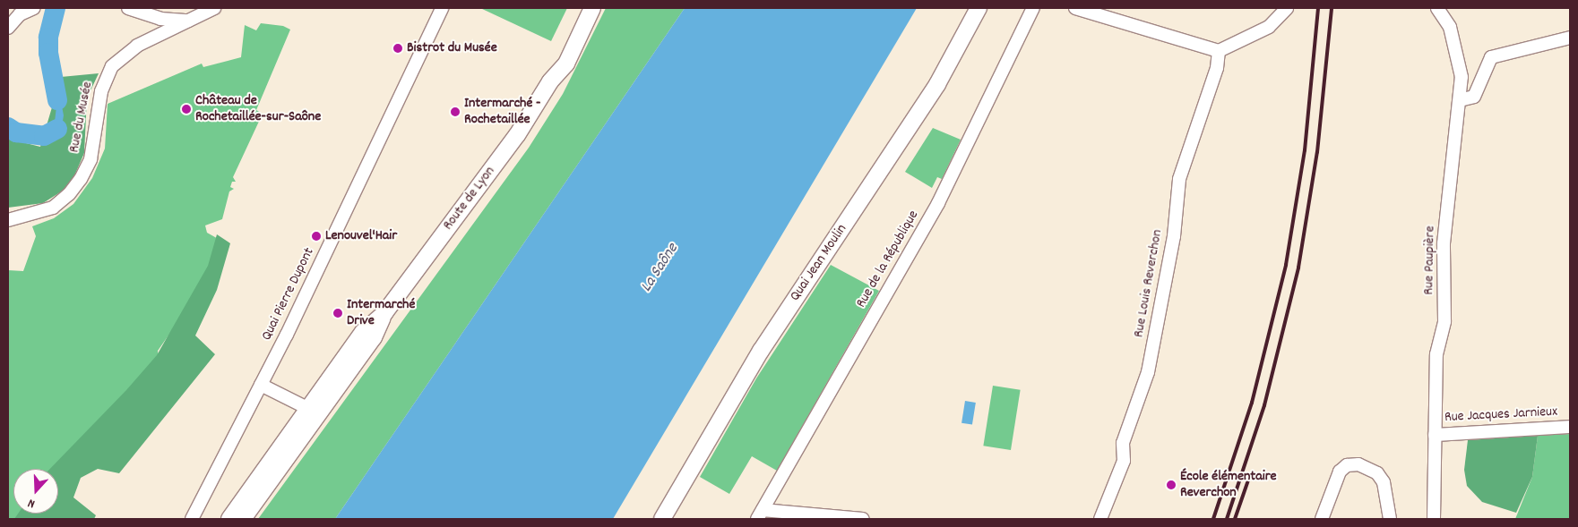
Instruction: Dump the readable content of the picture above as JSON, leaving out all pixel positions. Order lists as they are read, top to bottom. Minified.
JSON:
{"streets":{"main road":["Route de Lyon","Quai Jean Moulin"],"street":["Rue du Musée","Rue de la République","Rue Paupière","Rue Louis Reverchon","Quai Pierre Dupont","Rue Jacques Jarnieux"]},"crossings":[["Rue Paupière","Rue Jacques Jarnieux"]],"water":["La Saône"],"places":["Bistrot du Musée","Château de Rochetaillée-sur-Saône","Intermarché - Rochetaillée","Lenouvel'Hair","Intermarché Drive","École élémentaire Reverchon"],"north":"bottom"}
